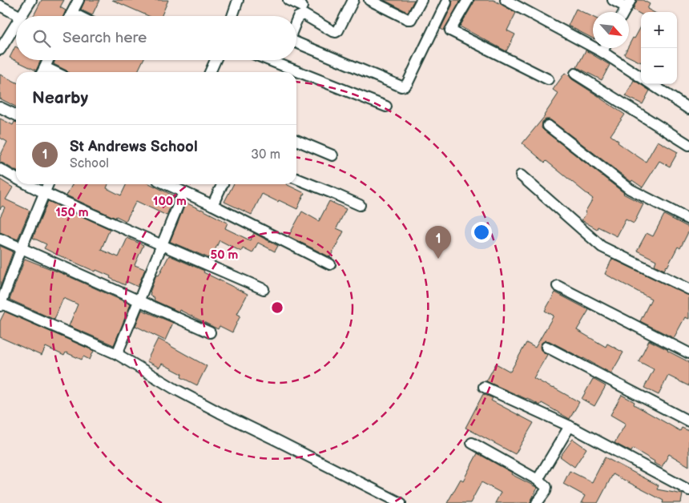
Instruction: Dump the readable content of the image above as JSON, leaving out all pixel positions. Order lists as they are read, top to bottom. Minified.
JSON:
{"north":"bottom right","page":{"map_buttons":["+","−"],"search":"Search here","heading":"Nearby","list":[{"mark":"1","name":"St Andrews School","note":"School","value":"30 m"}],"pins":"1"},"rings":["100 m","150 m","50 m"]}
